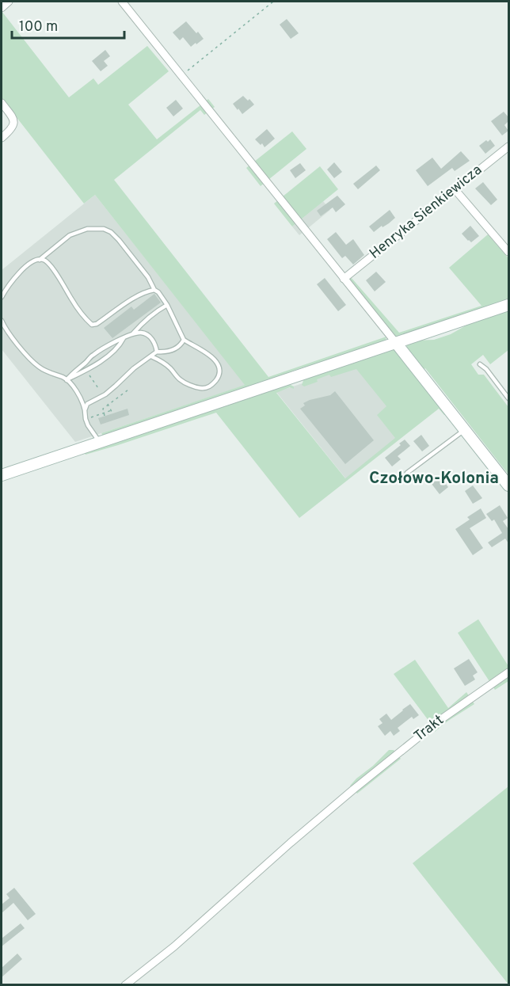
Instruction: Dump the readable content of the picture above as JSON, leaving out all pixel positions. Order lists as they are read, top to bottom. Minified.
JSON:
{"streets":{"street":["Henryka Sienkiewicza","Trakt"]},"districts":["Czołowo-Kolonia"],"scale_bar":"100 m"}
